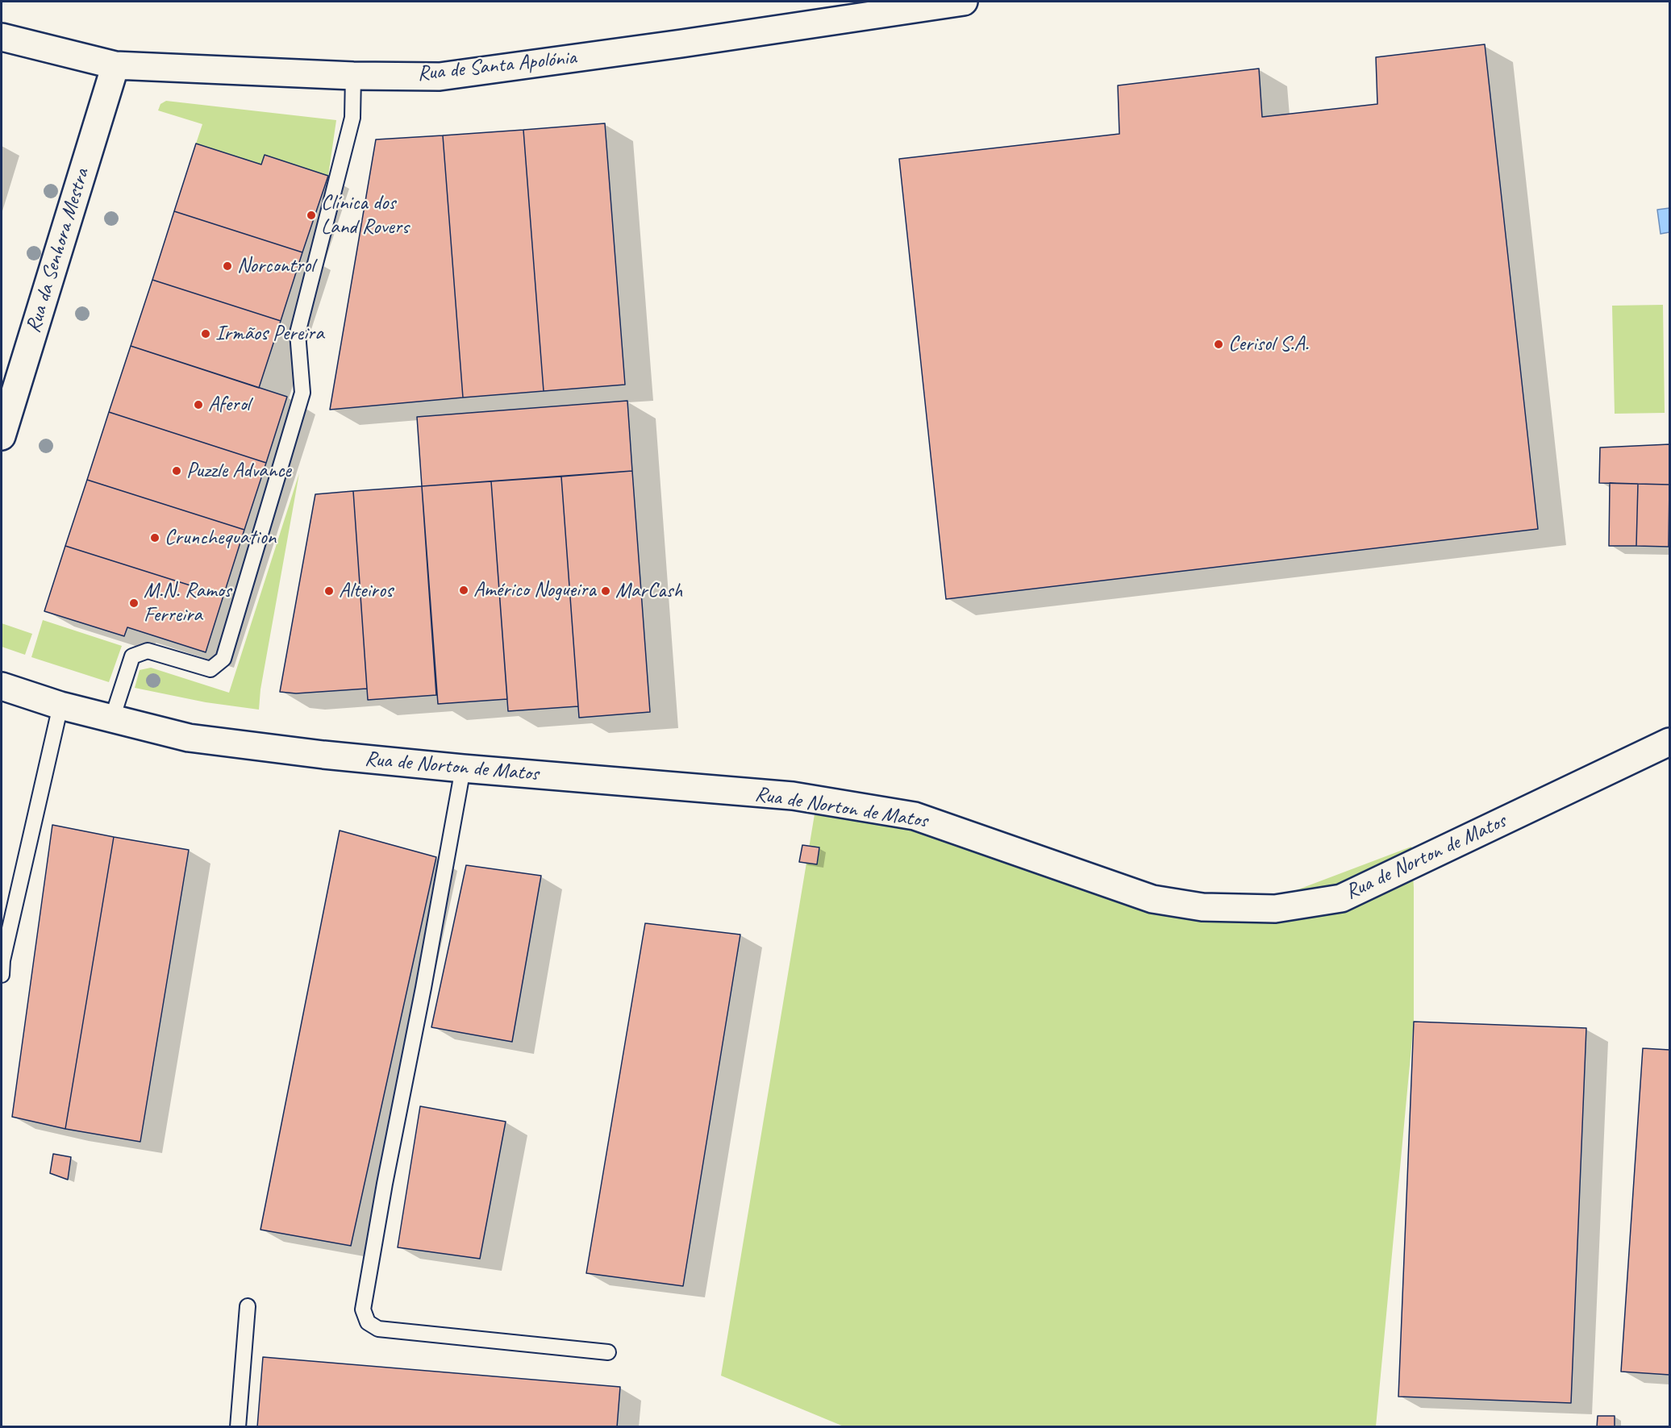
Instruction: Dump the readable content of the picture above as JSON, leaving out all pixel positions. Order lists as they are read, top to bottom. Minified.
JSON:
{"streets":{"street":["Rua de Santa Apolónia","Rua da Senhora Mestra","Rua de Norton de Matos"]},"crossings":[["Rua de Santa Apolónia","Rua da Senhora Mestra"]],"places":["Clínica dos Land Rovers","Norcontrol","Irmãos Pereira","Cerisol S.A.","Aferol","Puzzle Advance","Crunchequation","Américo Nogueira","Alteiros","MarCash","M.N. Ramos Ferreira"]}
